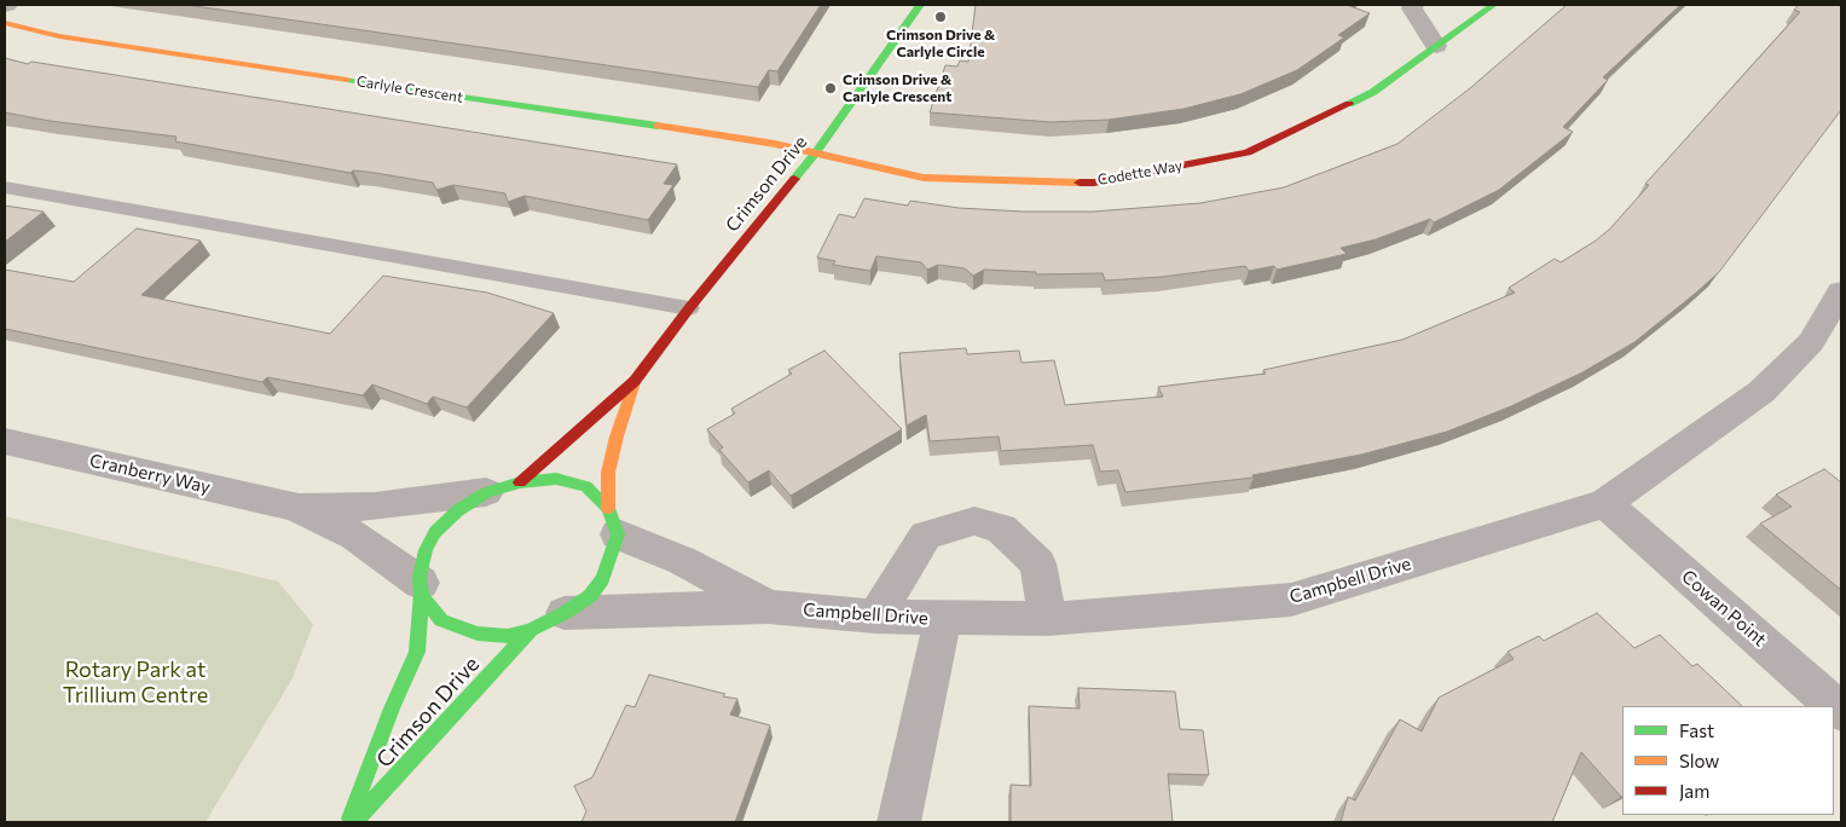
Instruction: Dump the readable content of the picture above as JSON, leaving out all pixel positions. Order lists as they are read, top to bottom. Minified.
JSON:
{"streets":{"street":["Carlyle Crescent","Codette Way","Crimson Drive","Cranberry Way","Campbell Drive","Cowan Point"]},"crossings":[["Carlyle Crescent","Codette Way"],["Carlyle Crescent","Crimson Drive"],["Codette Way","Crimson Drive"],["Crimson Drive","Cranberry Way"],["Crimson Drive","Campbell Drive"],["Cranberry Way","Campbell Drive"],["Campbell Drive","Cowan Point"]],"parks":["Rotary Park at Trillium Centre"],"places":["Crimson Drive & Carlyle Circle","Crimson Drive & Carlyle Crescent"],"legend":["Fast","Slow","Jam"]}
